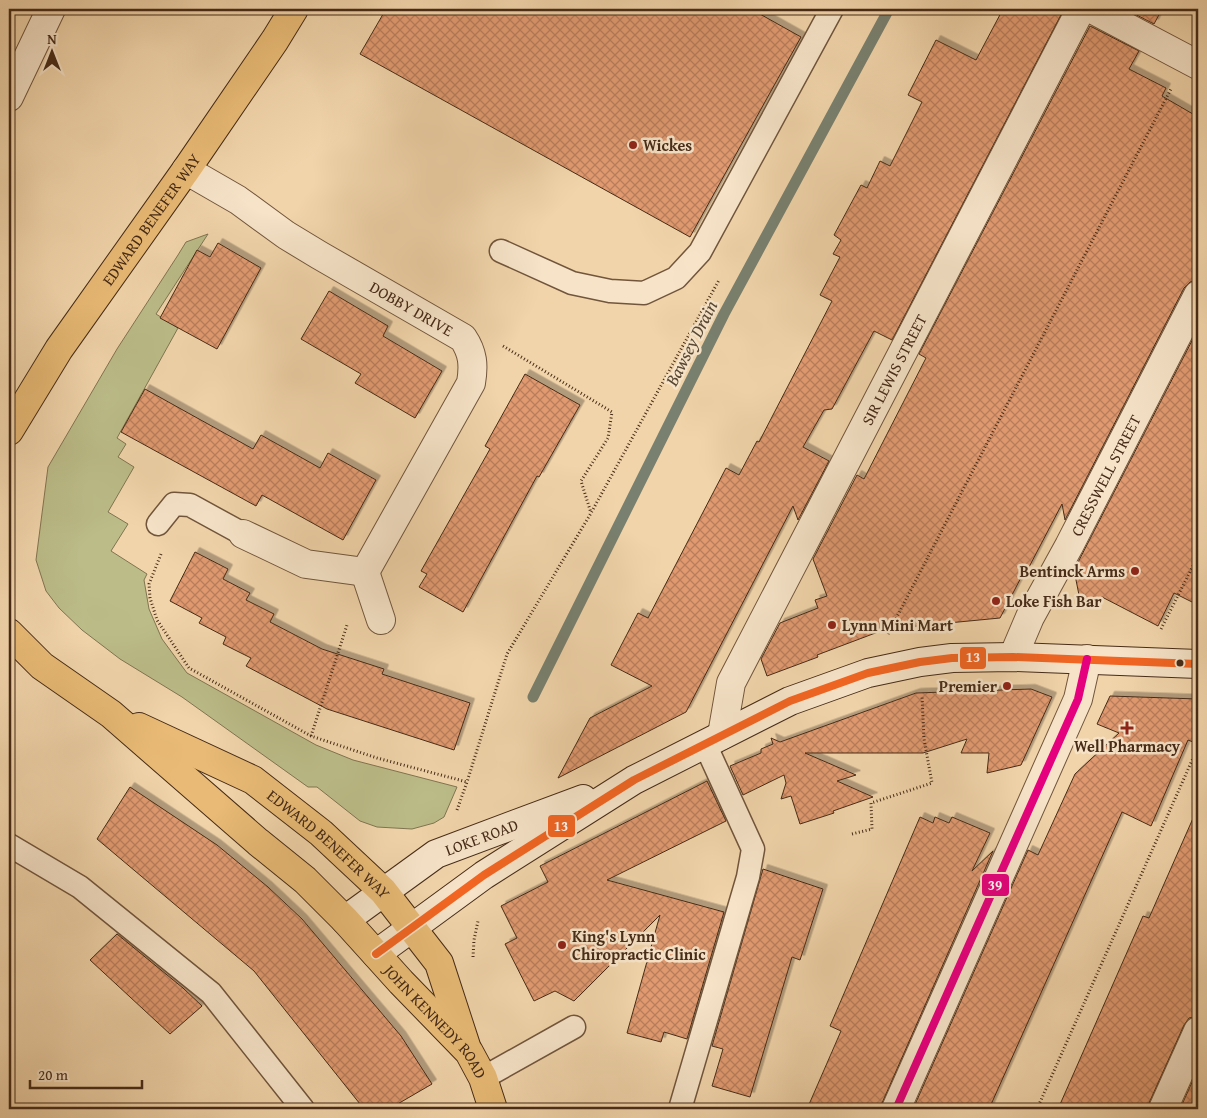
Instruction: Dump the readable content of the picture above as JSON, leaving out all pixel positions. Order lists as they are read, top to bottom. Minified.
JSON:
{"streets":{"main road":["EDWARD BENEFER WAY","JOHN KENNEDY ROAD"],"street":["DOBBY DRIVE","SIR LEWIS STREET","CRESSWELL STREET","LOKE ROAD"]},"crossings":[["EDWARD BENEFER WAY","DOBBY DRIVE"],["EDWARD BENEFER WAY","LOKE ROAD"],["EDWARD BENEFER WAY","JOHN KENNEDY ROAD"],["SIR LEWIS STREET","LOKE ROAD"],["CRESSWELL STREET","LOKE ROAD"],["LOKE ROAD","JOHN KENNEDY ROAD"]],"water":["Bawsey Drain"],"places":{"other":["Wickes","Bentinck Arms","Loke Fish Bar","Lynn Mini Mart","Premier","King's Lynn Chiropractic Clinic"],"health":["Well Pharmacy"]},"lines":["transit line 13","transit line 39"],"scale_bar":"20 m","north":"top"}
